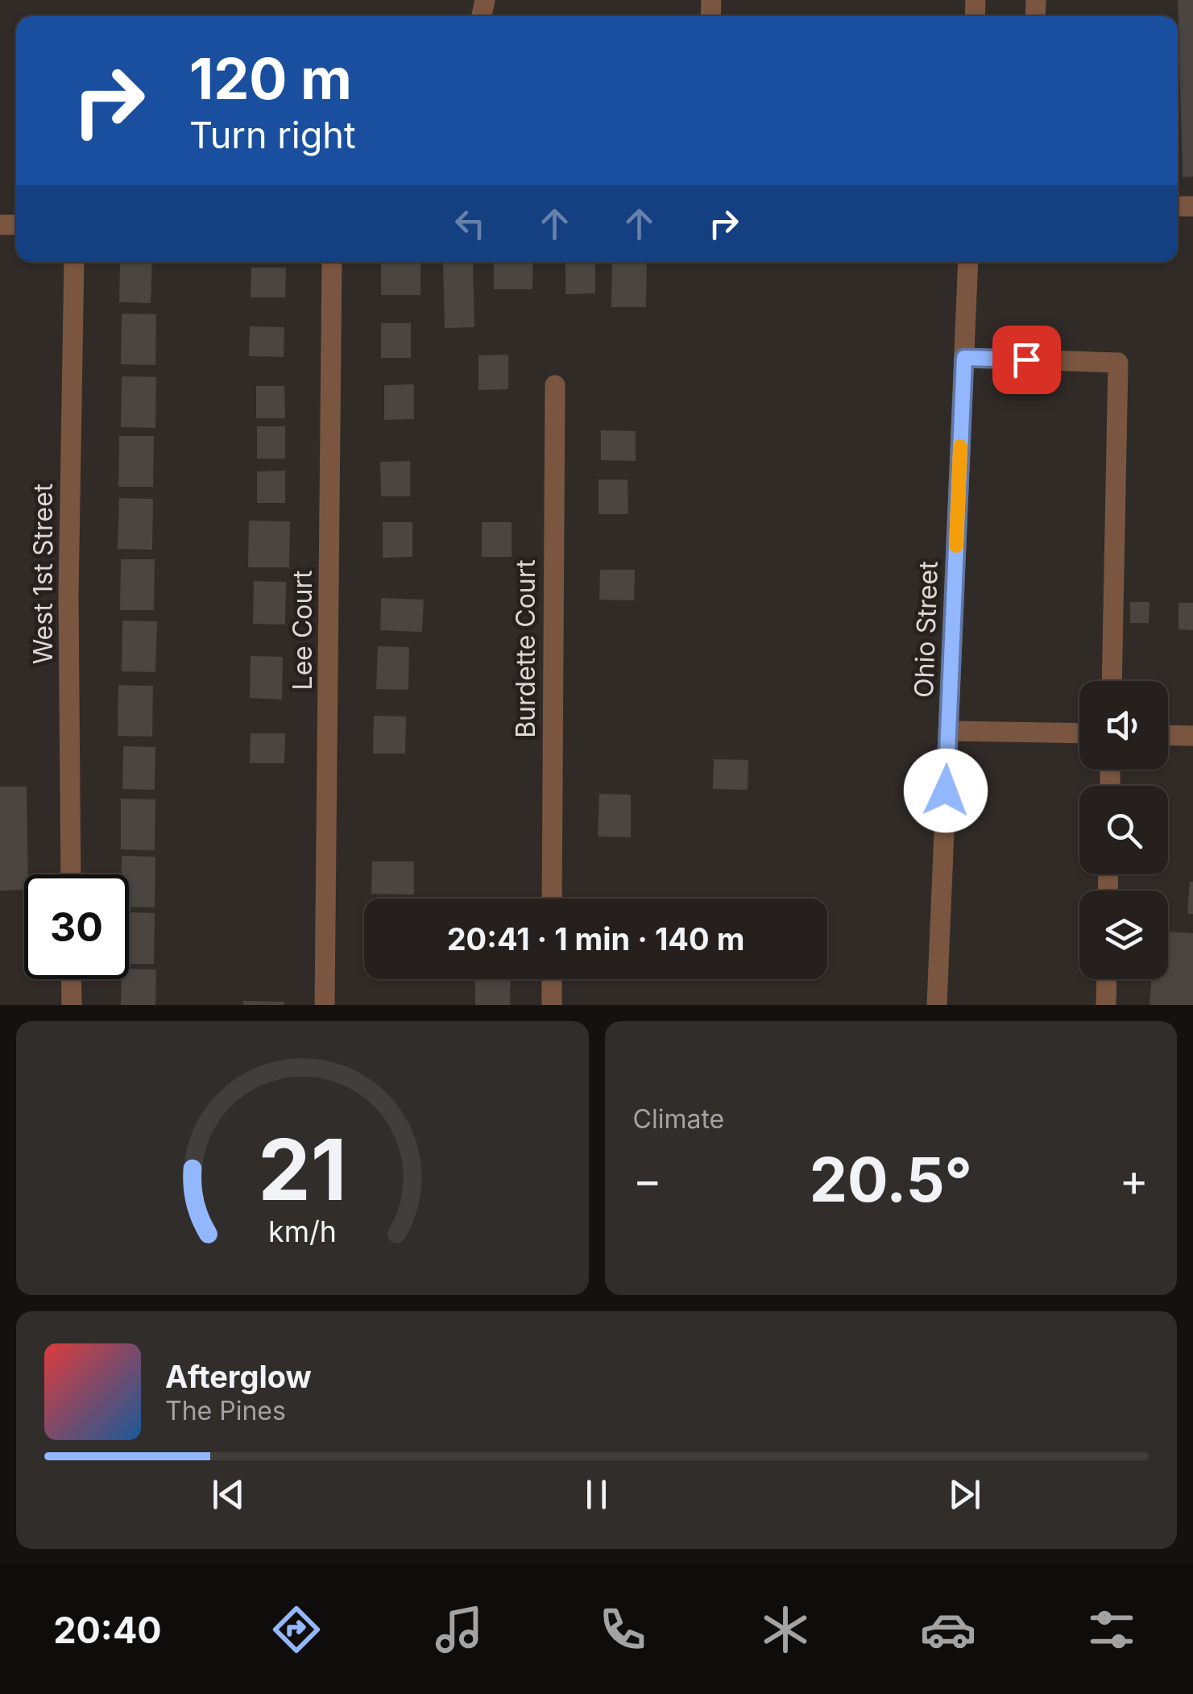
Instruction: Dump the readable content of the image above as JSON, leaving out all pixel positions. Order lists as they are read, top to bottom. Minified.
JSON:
{"streets":{"street":["West 1st Street","Ohio Street","Lee Court","Burdette Court"]},"page":{"turn":["120 m","Turn right"],"limit":"30","trip":"20:41 · 1 min · 140 m","tile":"Climate","heat":["−","20.5°","+"],"song":["Afterglow","The Pines"],"tabs":"20:40","gauge":["21","km/h"]}}
